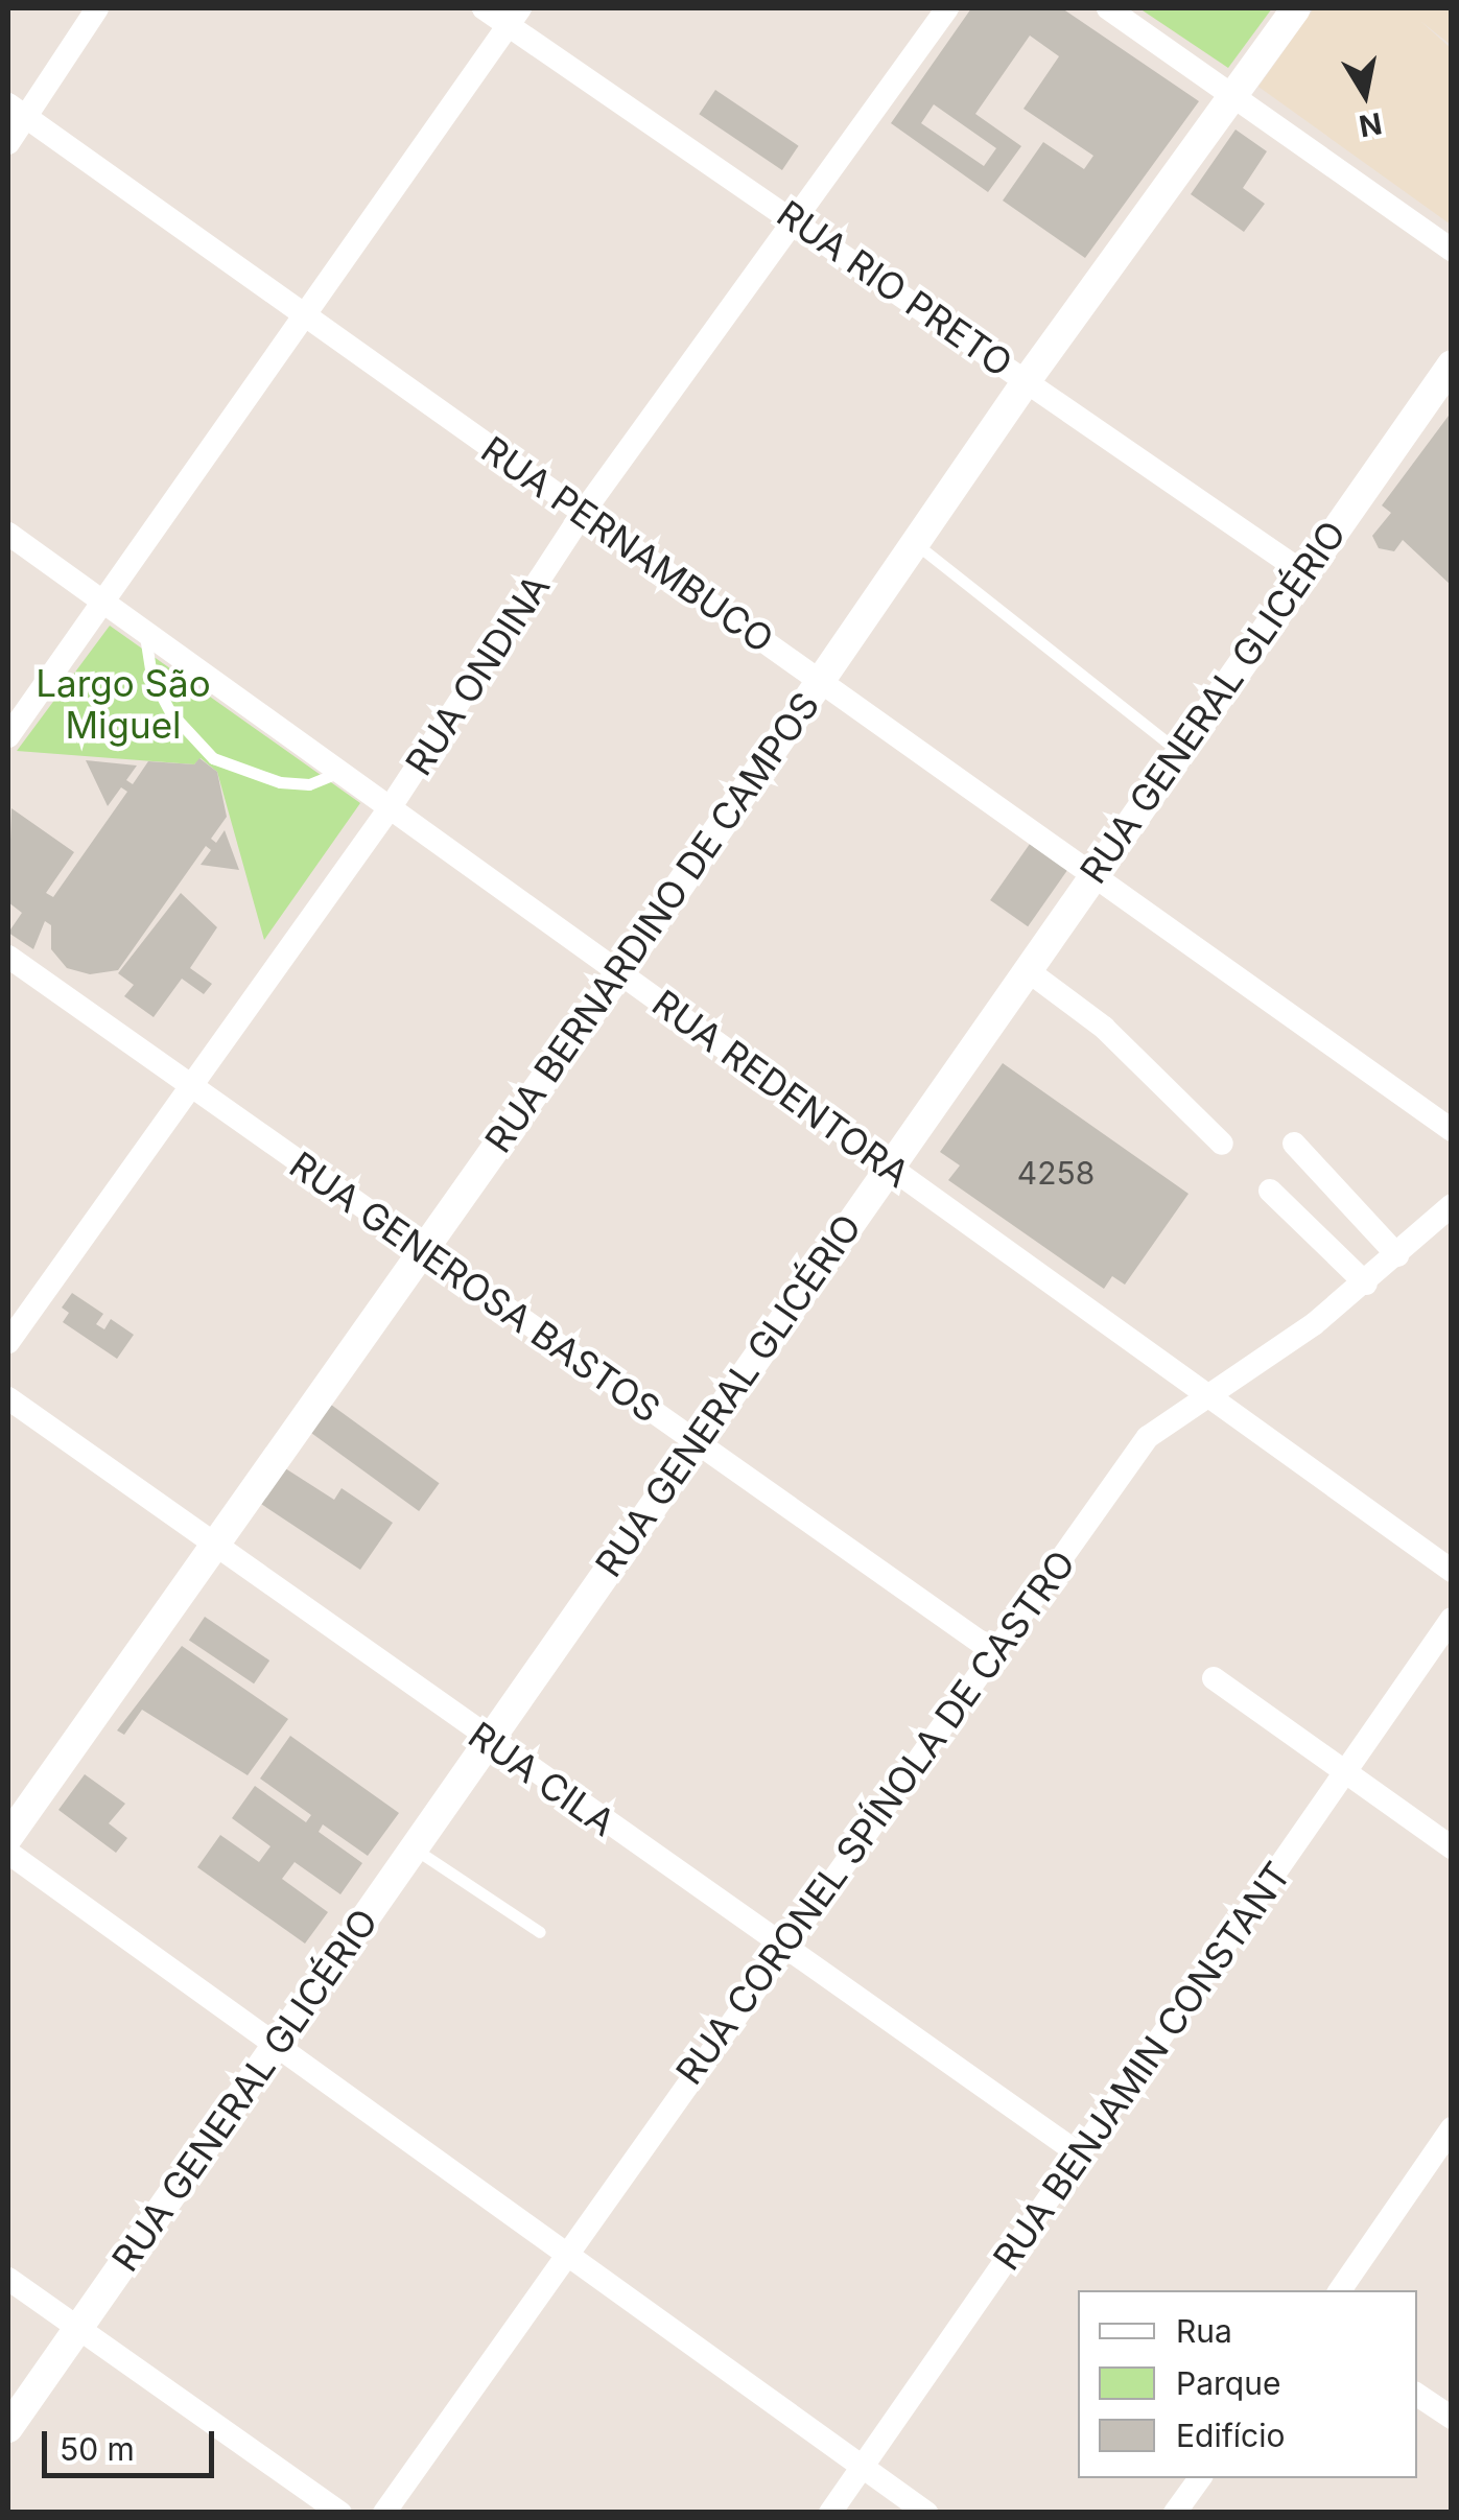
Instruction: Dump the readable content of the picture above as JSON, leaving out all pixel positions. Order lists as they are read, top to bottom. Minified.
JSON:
{"streets":{"street":["RUA RIO PRETO","RUA PERNAMBUCO","RUA ONDINA","RUA GENERAL GLICÉRIO","RUA BERNARDINO DE CAMPOS","RUA REDENTORA","RUA GENEROSA BASTOS","RUA CILA","RUA CORONEL SPÍNOLA DE CASTRO","RUA BENJAMIN CONSTANT"]},"crossings":[["RUA RIO PRETO","RUA ONDINA"],["RUA RIO PRETO","RUA GENERAL GLICÉRIO"],["RUA RIO PRETO","RUA BERNARDINO DE CAMPOS"],["RUA PERNAMBUCO","RUA ONDINA"],["RUA PERNAMBUCO","RUA GENERAL GLICÉRIO"],["RUA PERNAMBUCO","RUA BERNARDINO DE CAMPOS"],["RUA ONDINA","RUA REDENTORA"],["RUA ONDINA","RUA GENEROSA BASTOS"],["RUA GENERAL GLICÉRIO","RUA REDENTORA"],["RUA GENERAL GLICÉRIO","RUA GENEROSA BASTOS"],["RUA GENERAL GLICÉRIO","RUA CILA"],["RUA BERNARDINO DE CAMPOS","RUA REDENTORA"],["RUA BERNARDINO DE CAMPOS","RUA GENEROSA BASTOS"],["RUA BERNARDINO DE CAMPOS","RUA CILA"],["RUA REDENTORA","RUA CORONEL SPÍNOLA DE CASTRO"],["RUA GENEROSA BASTOS","RUA CORONEL SPÍNOLA DE CASTRO"],["RUA CILA","RUA CORONEL SPÍNOLA DE CASTRO"],["RUA CILA","RUA BENJAMIN CONSTANT"]],"parks":["Largo São Miguel"],"house_numbers":["4258"],"legend":["Rua","Parque","Edifício"],"scale_bar":"50 m","north":"bottom"}
